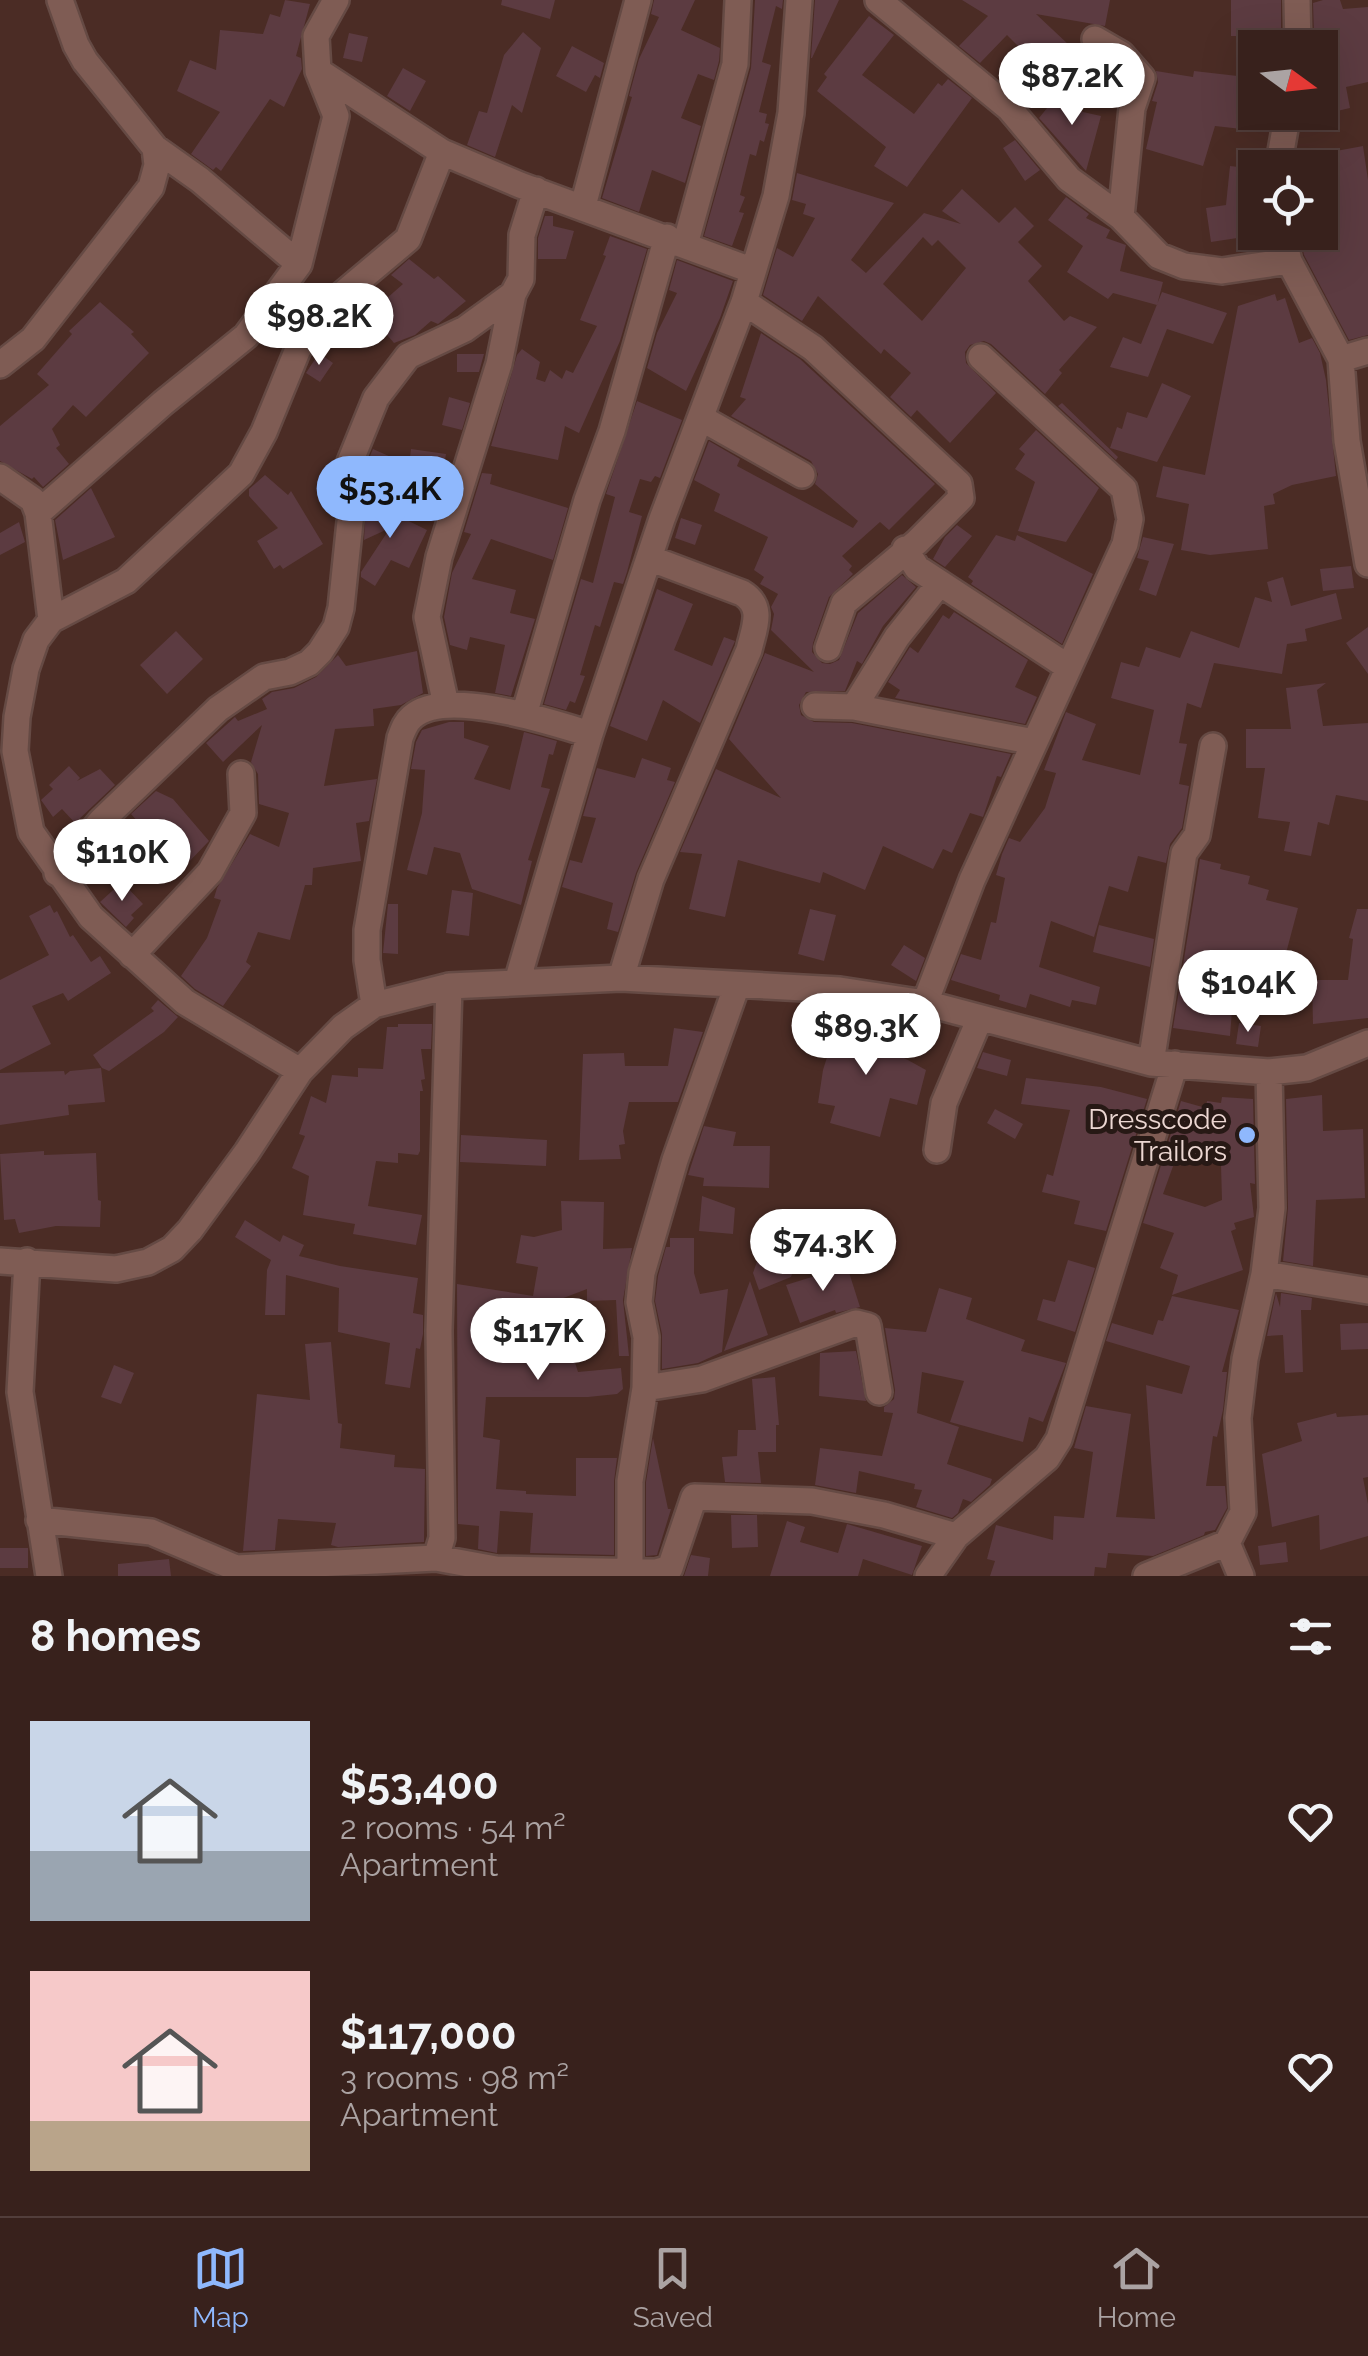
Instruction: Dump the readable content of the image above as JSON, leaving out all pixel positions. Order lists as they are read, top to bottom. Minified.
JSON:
{"places":["Dresscode Trailors"],"north":"right","page":{"price":["$87.2K","$98.2K","$53.4K","$110K","$104K","$89.3K","$74.3K","$117K"],"heading":"8 homes","list":[{"name":"$53,400","note":"2 rooms · 54 m² · Apartment"},{"name":"$117,000","note":"3 rooms · 98 m² · Apartment"}],"tabs":["Map","Saved","Home"]}}
